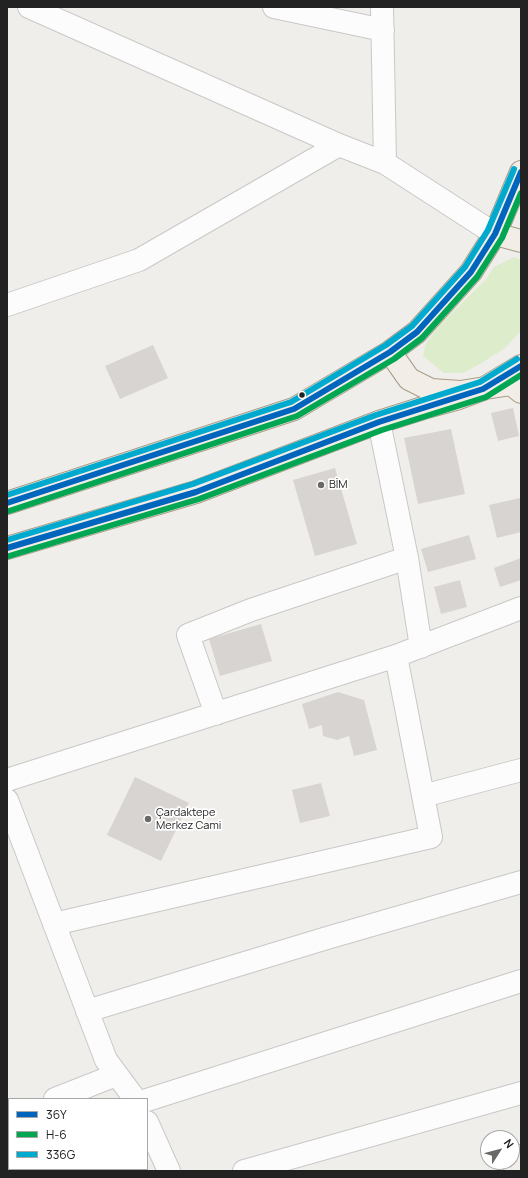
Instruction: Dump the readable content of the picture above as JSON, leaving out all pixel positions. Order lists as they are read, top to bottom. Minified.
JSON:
{"places":["BİM","Çardaktepe Merkez Cami"],"lines":["transit line 336G","transit line 36Y","transit line H-6"],"legend":["36Y","H-6","336G"],"north":"top right"}
